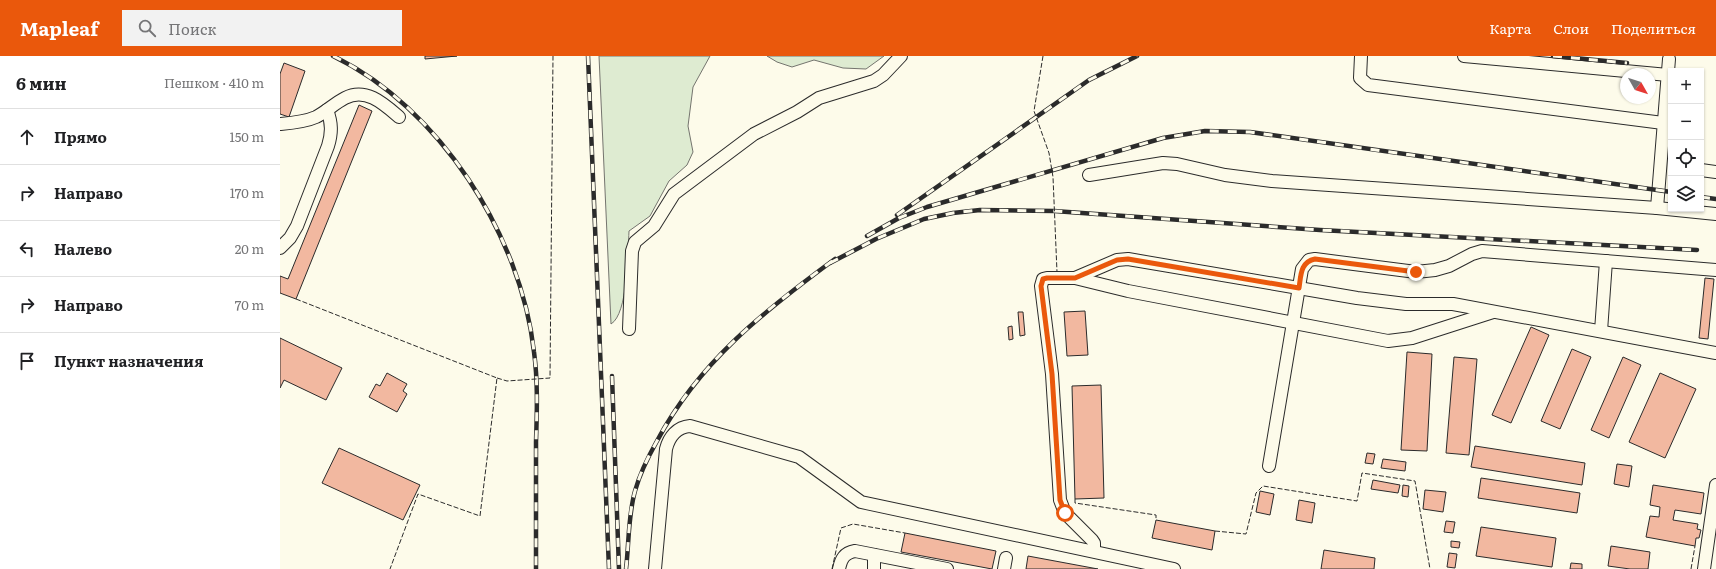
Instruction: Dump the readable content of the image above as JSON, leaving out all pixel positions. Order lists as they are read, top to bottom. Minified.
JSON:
{"north":"bottom right","page":{"header":"Mapleaf","search":"Поиск","nav":["Карта","Слои","Поделиться"],"heading":["6 мин","Пешком · 410 m"],"map_buttons":["+","−"],"list":[["Прямо","150 m"],["Направо","170 m"],["Налево","20 m"],["Направо","70 m"],"Пункт назначения"]}}
